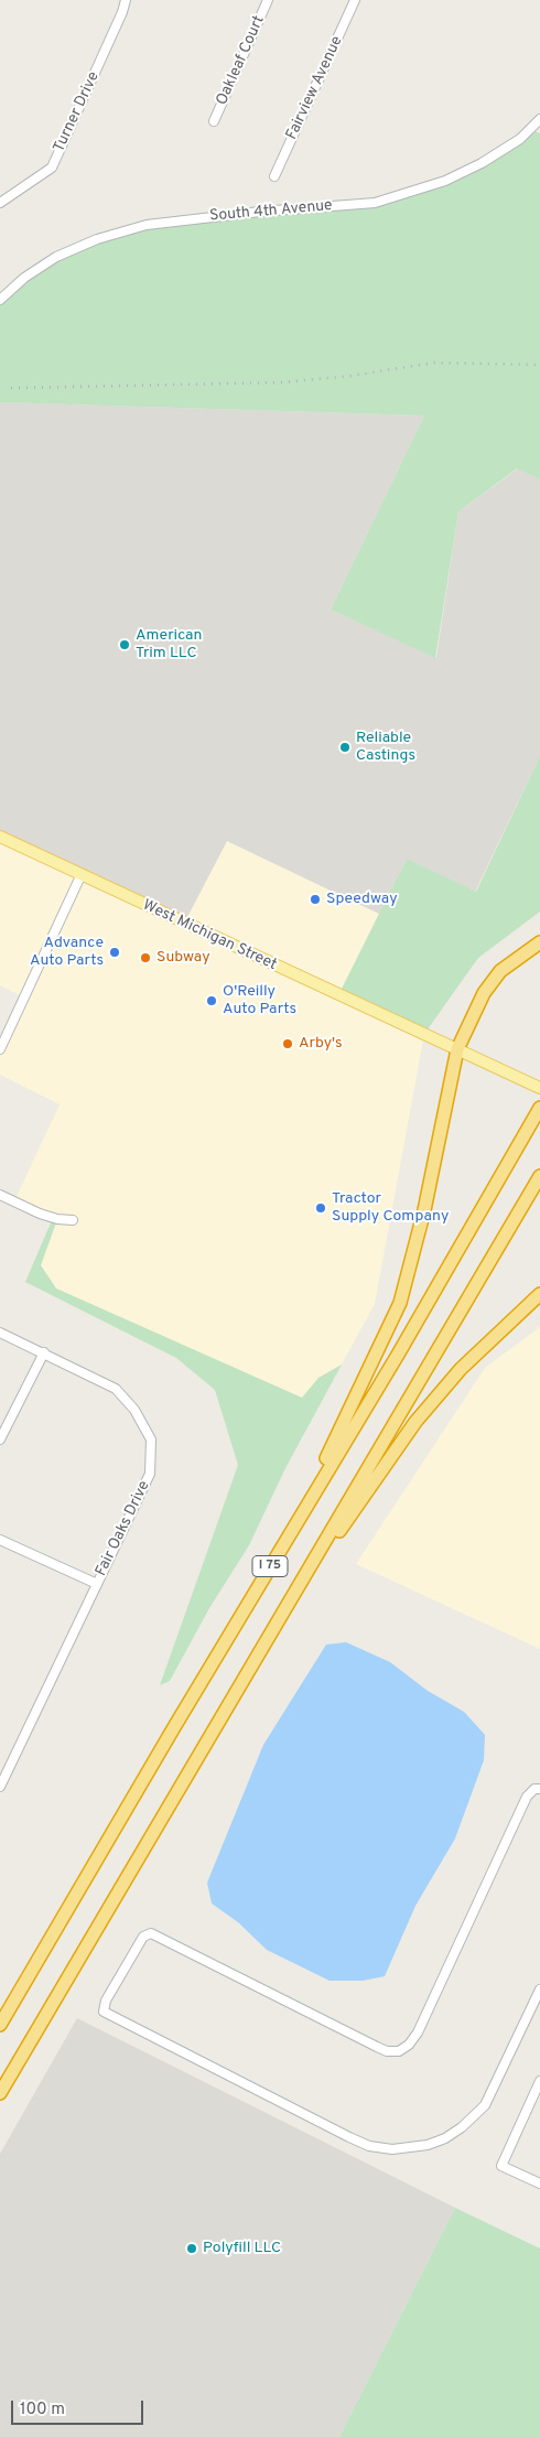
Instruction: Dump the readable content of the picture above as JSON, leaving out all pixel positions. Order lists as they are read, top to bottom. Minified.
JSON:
{"streets":{"highway":["I 75"],"main road":["West Michigan Street"],"street":["Oakleaf Court","Fairview Avenue","Turner Drive","South 4th Avenue","Fair Oaks Drive"]},"places":["American Trim LLC","Reliable Castings","Speedway","Advance Auto Parts","Subway","O'Reilly Auto Parts","Arby's","Tractor Supply Company","Polyfill LLC"],"scale_bar":"100 m"}
